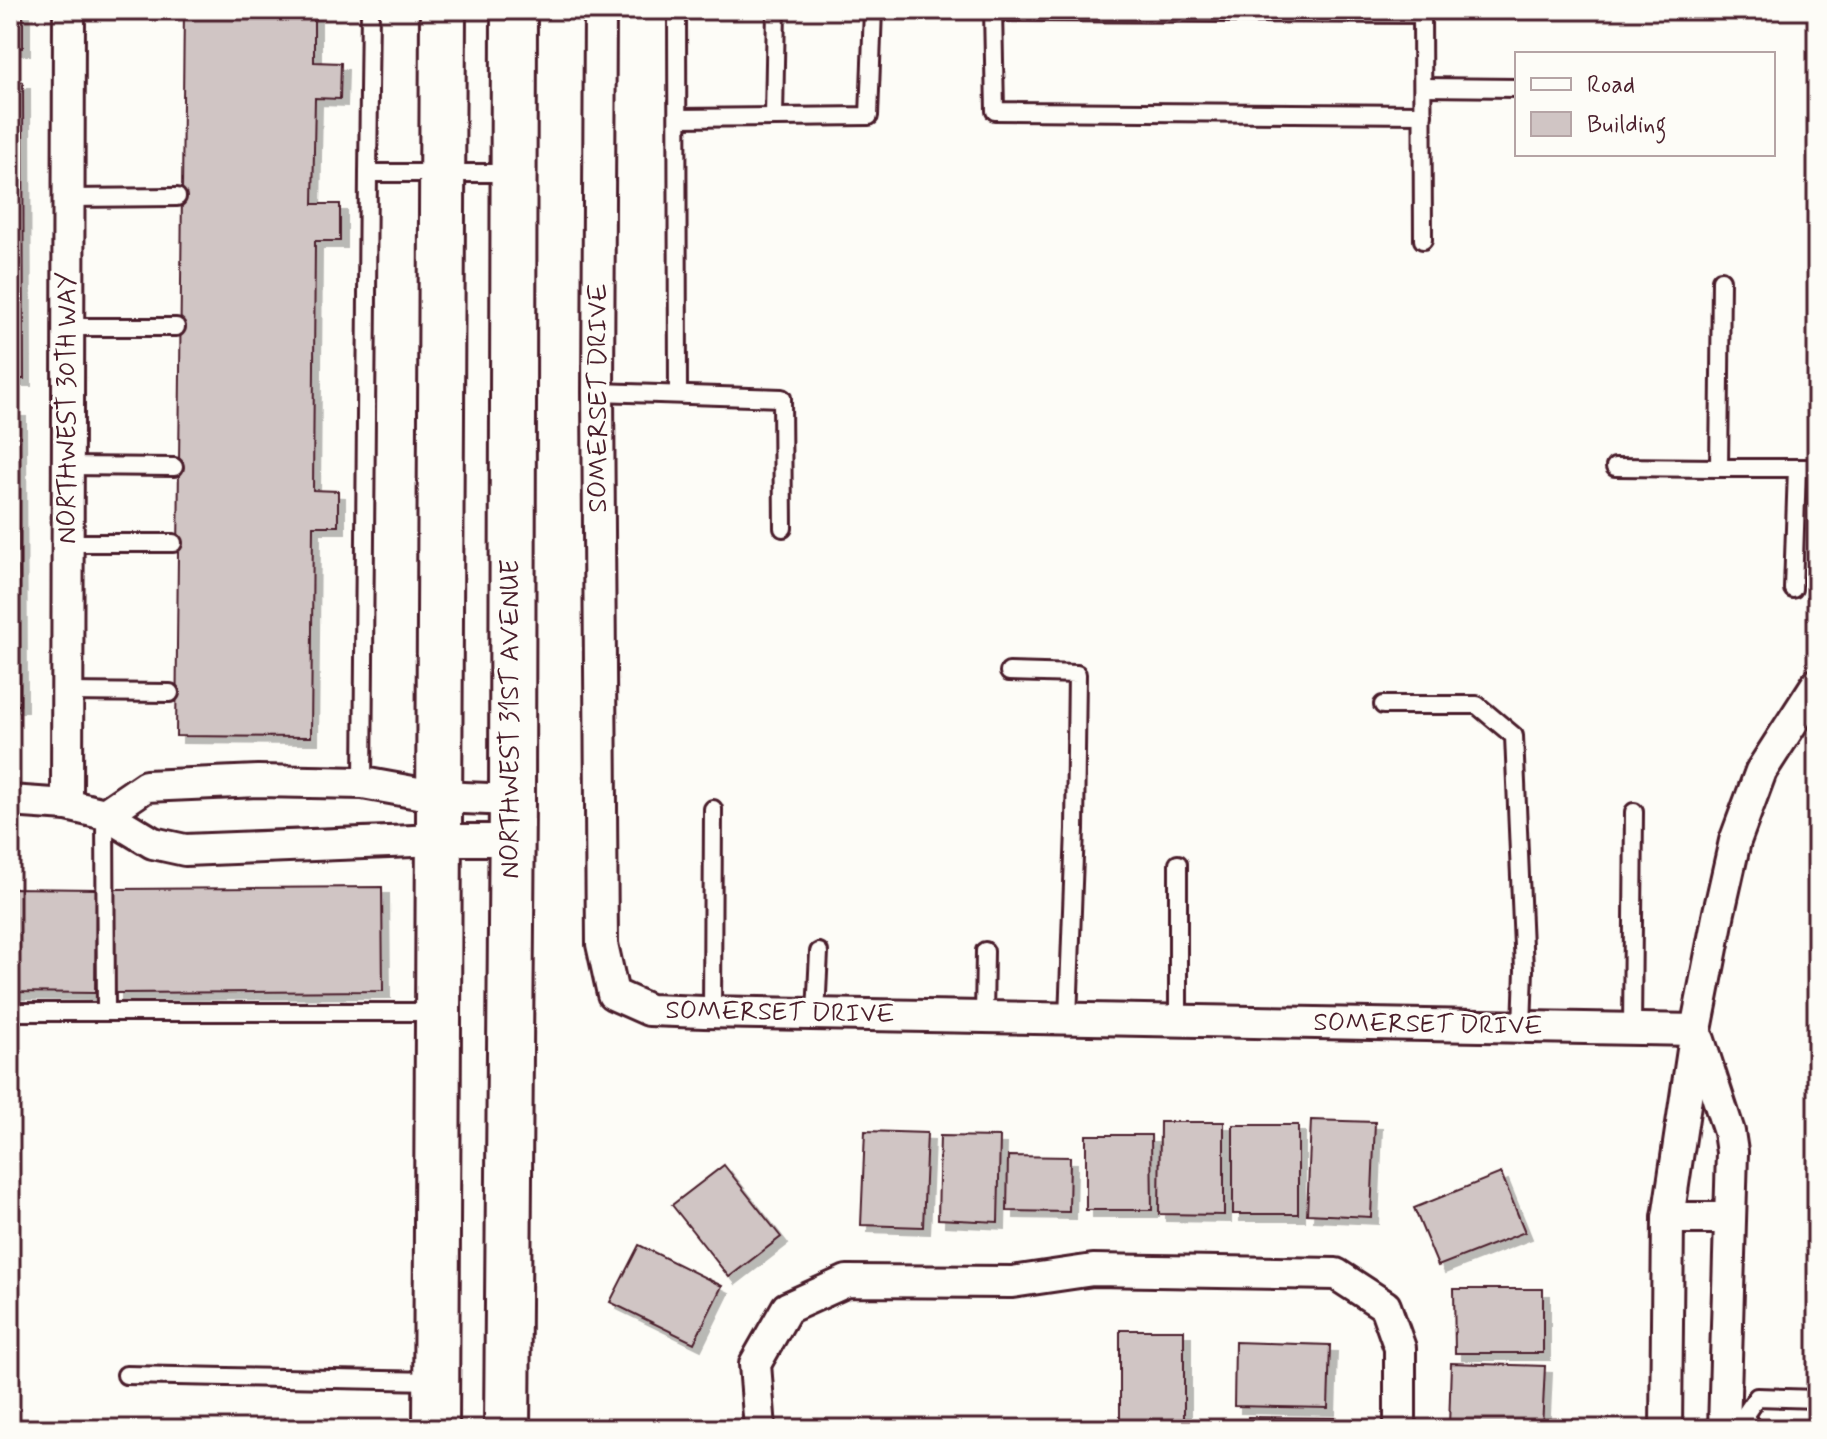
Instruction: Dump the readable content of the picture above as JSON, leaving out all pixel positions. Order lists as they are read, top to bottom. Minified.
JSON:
{"streets":{"main road":["NORTHWEST 31ST AVENUE"],"street":["SOMERSET DRIVE","NORTHWEST 30TH WAY"]},"legend":["Road","Building"]}
